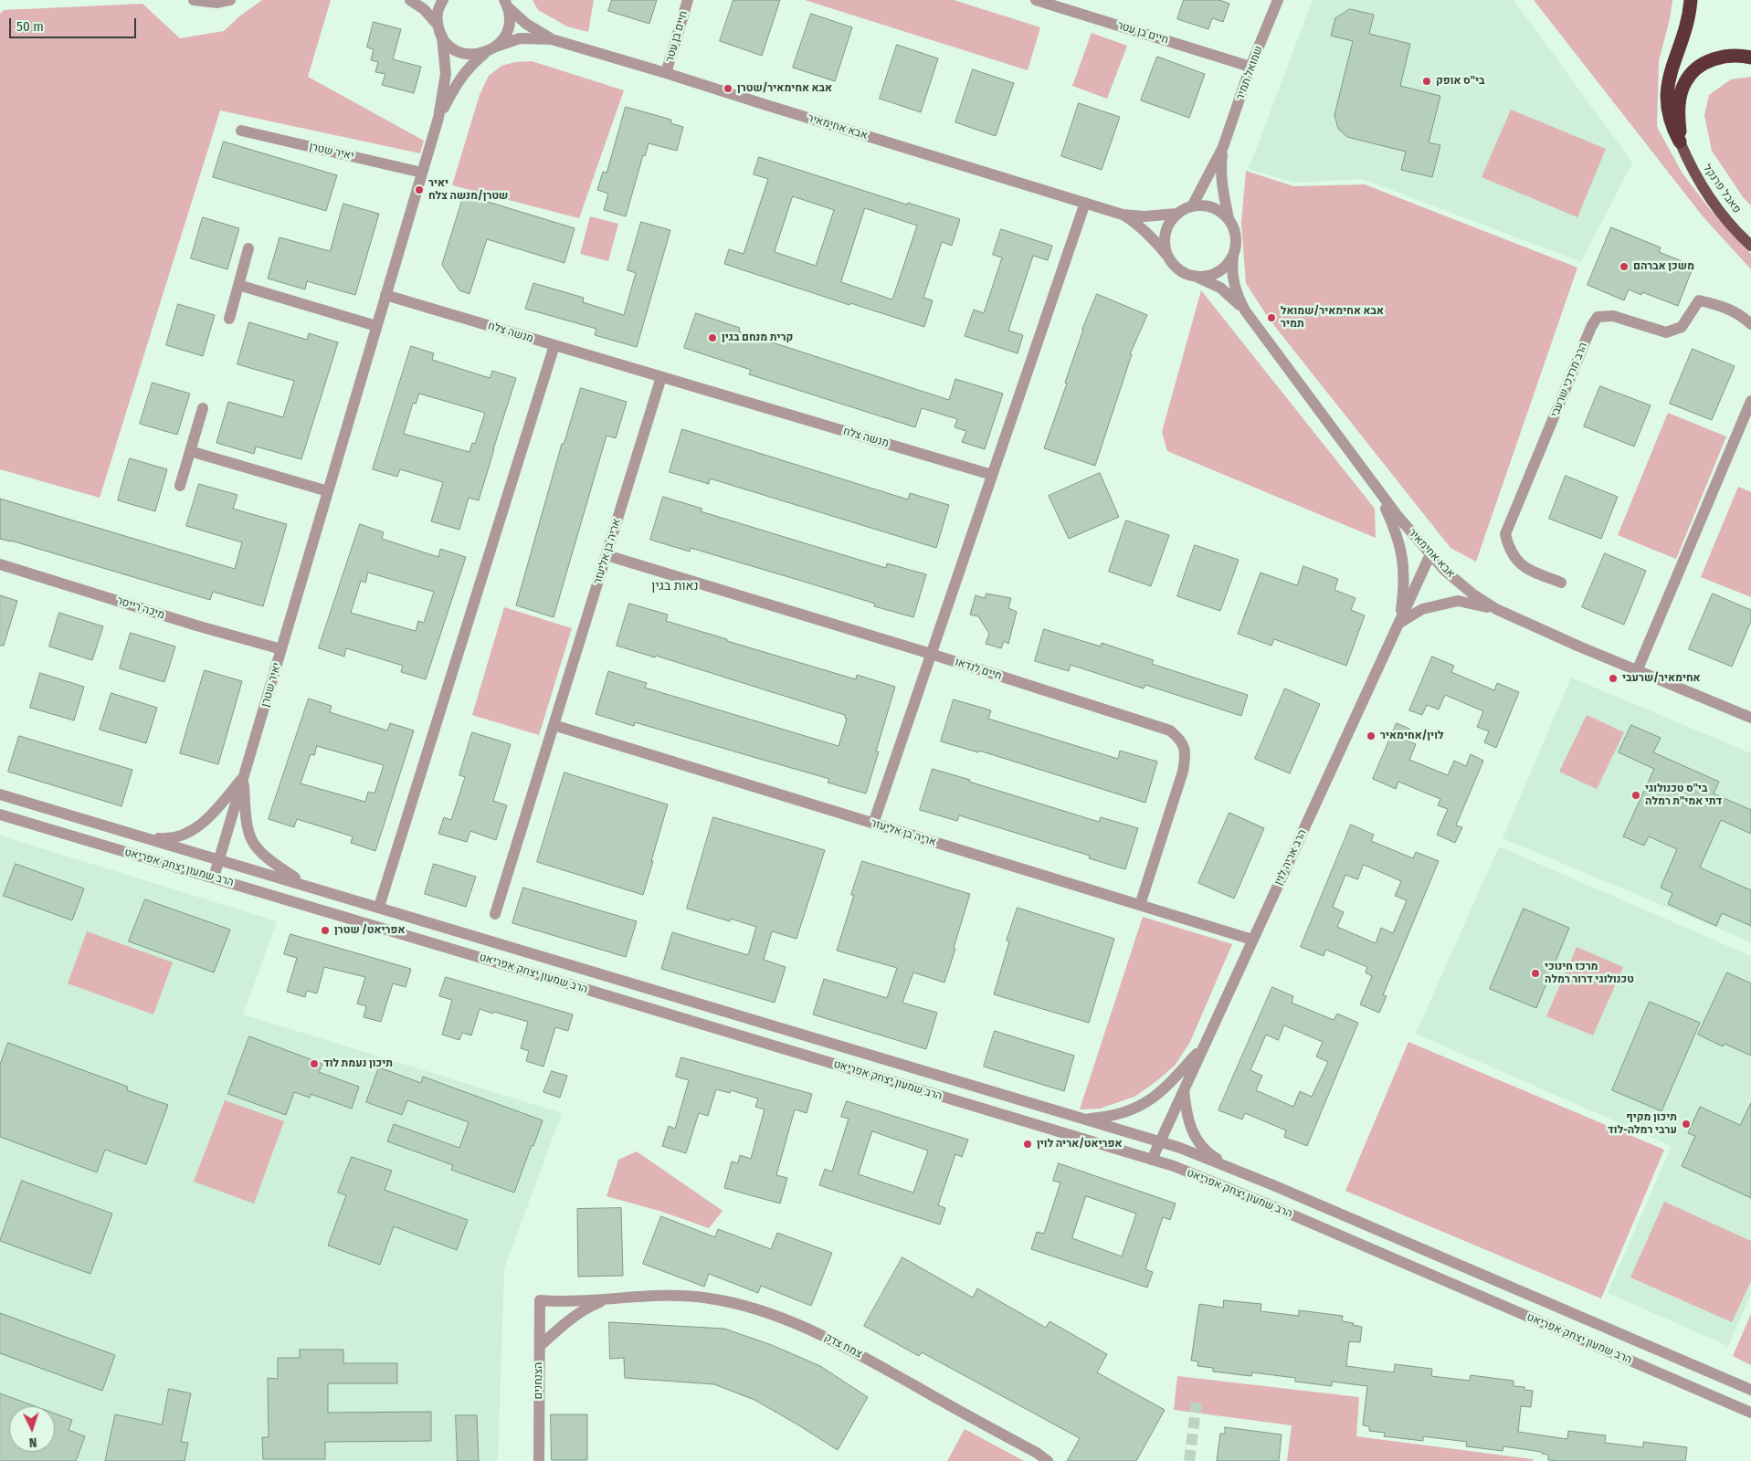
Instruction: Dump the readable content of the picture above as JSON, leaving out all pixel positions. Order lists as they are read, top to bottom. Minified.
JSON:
{"streets":{"main road":["פאבל פרנקל"],"street":["חיים בן עטר","שמואל תמיר","אבא אחימאיר","יאיר שטרן","מנשה צלח","הרב מרדכי שרעבי","אריה בן אליעזר","מיכה רייסר","חיים לנדאו","הרב אריה לוין","הרב שמעון יצחק אפריאט","צמח צדק","הצנחנים"]},"crossings":[["חיים בן עטר","שמואל תמיר"],["חיים בן עטר","אבא אחימאיר"],["שמואל תמיר","אבא אחימאיר"],["אבא אחימאיר","יאיר שטרן"],["אבא אחימאיר","הרב אריה לוין"],["יאיר שטרן","מנשה צלח"],["יאיר שטרן","מיכה רייסר"],["יאיר שטרן","הרב שמעון יצחק אפריאט"],["מנשה צלח","אריה בן אליעזר"],["אריה בן אליעזר","חיים לנדאו"],["אריה בן אליעזר","הרב אריה לוין"],["הרב אריה לוין","הרב שמעון יצחק אפריאט"],["צמח צדק","הצנחנים"]],"districts":["נאות בגין"],"places":["בי\"ס אופק","אבא אחימאיר/שטרן","יאיר שטרן/מנשה צלח","משכן אברהם","אבא אחימאיר/שמואל תמיר","קרית מנחם בגין","אחימאיר/שרעבי","לוין/אחימאיר","בי\"ס טכנולוגי דתי אמי\"ת רמלה","אפריאט/ שטרן","מרכז חינוכי טכנולוגי דרור רמלה","תיכון נעמת לוד","תיכון מקיף ערבי רמלה-לוד","אפריאט/אריה לוין"],"scale_bar":"50 m","north":"bottom"}
